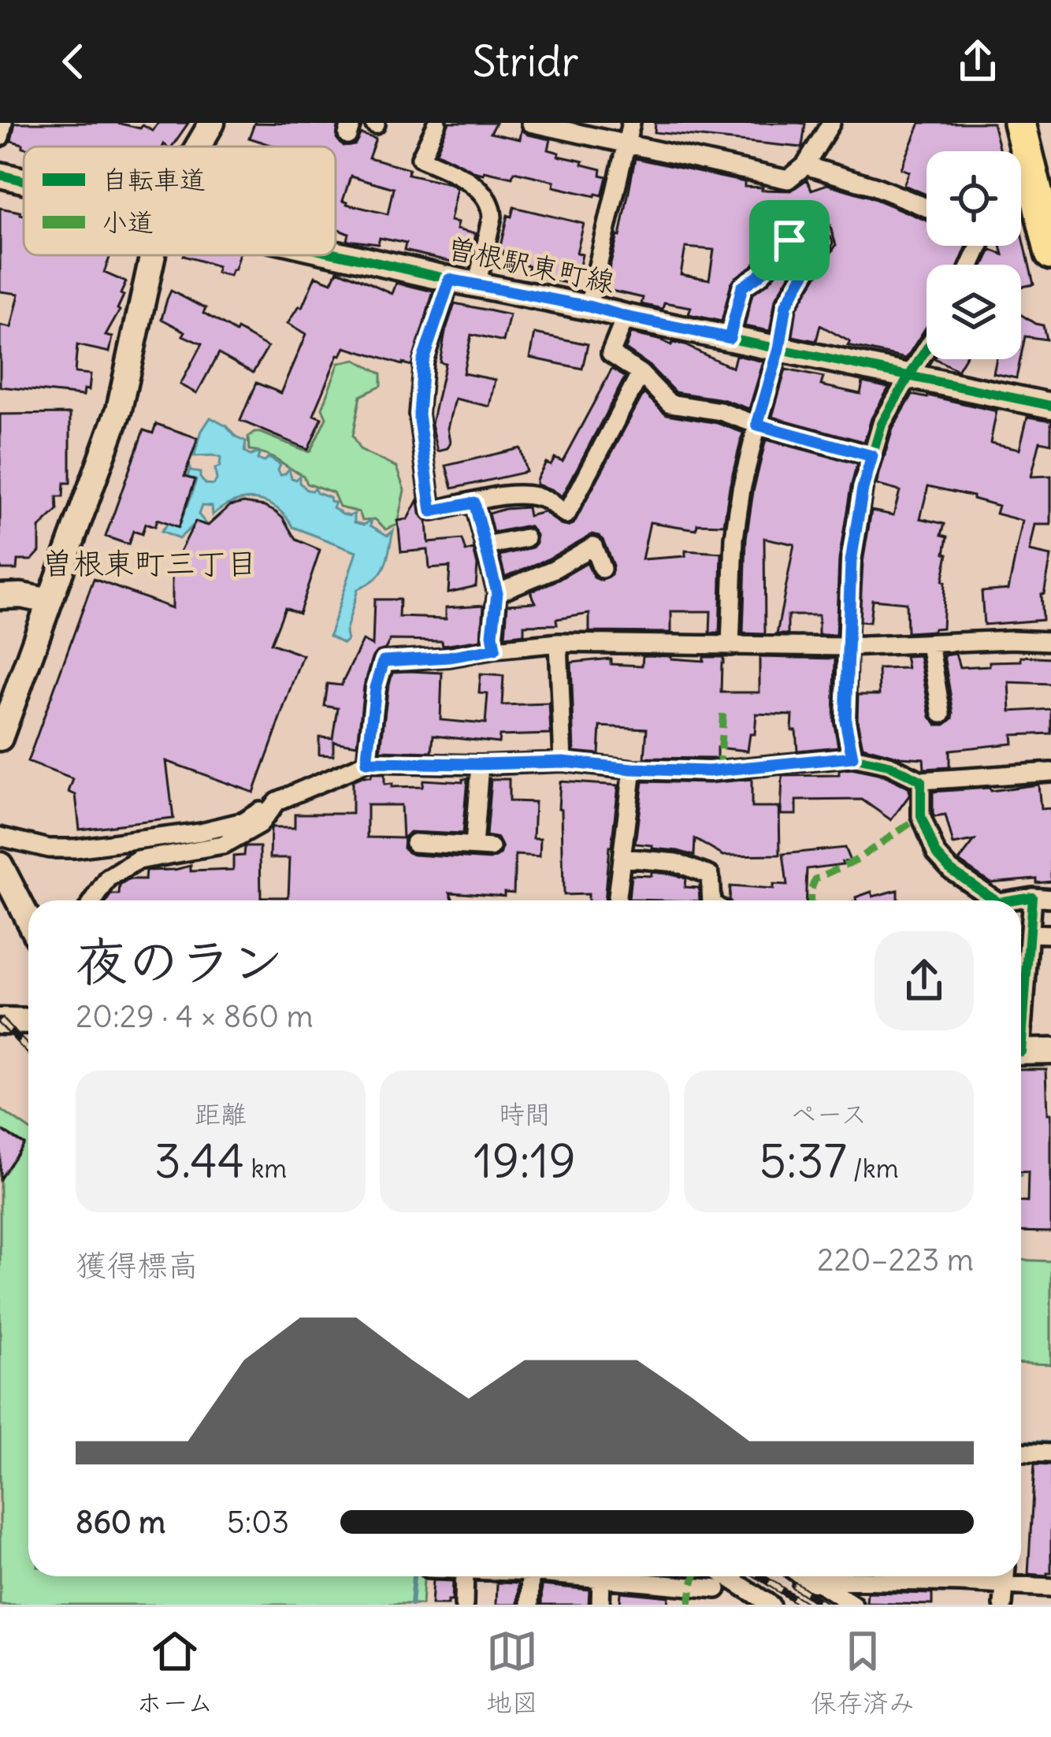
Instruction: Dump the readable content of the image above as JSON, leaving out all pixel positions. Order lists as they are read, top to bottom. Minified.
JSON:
{"streets":{"street":["曽根駅東町線"]},"districts":["曽根東町三丁目"],"legend":["自転車道","小道"],"page":{"header":"Stridr","heading":["夜のラン","20:29 · 4 × 860 m"],"stats":[["距離","3.44 km"],["時間","19:19"],["ペース","5:37 /km"]],"chart":["獲得標高","220–223 m"],"list":[{"name":"860 m","note":"5:03"}],"tabs":["ホーム","地図","保存済み"]}}
